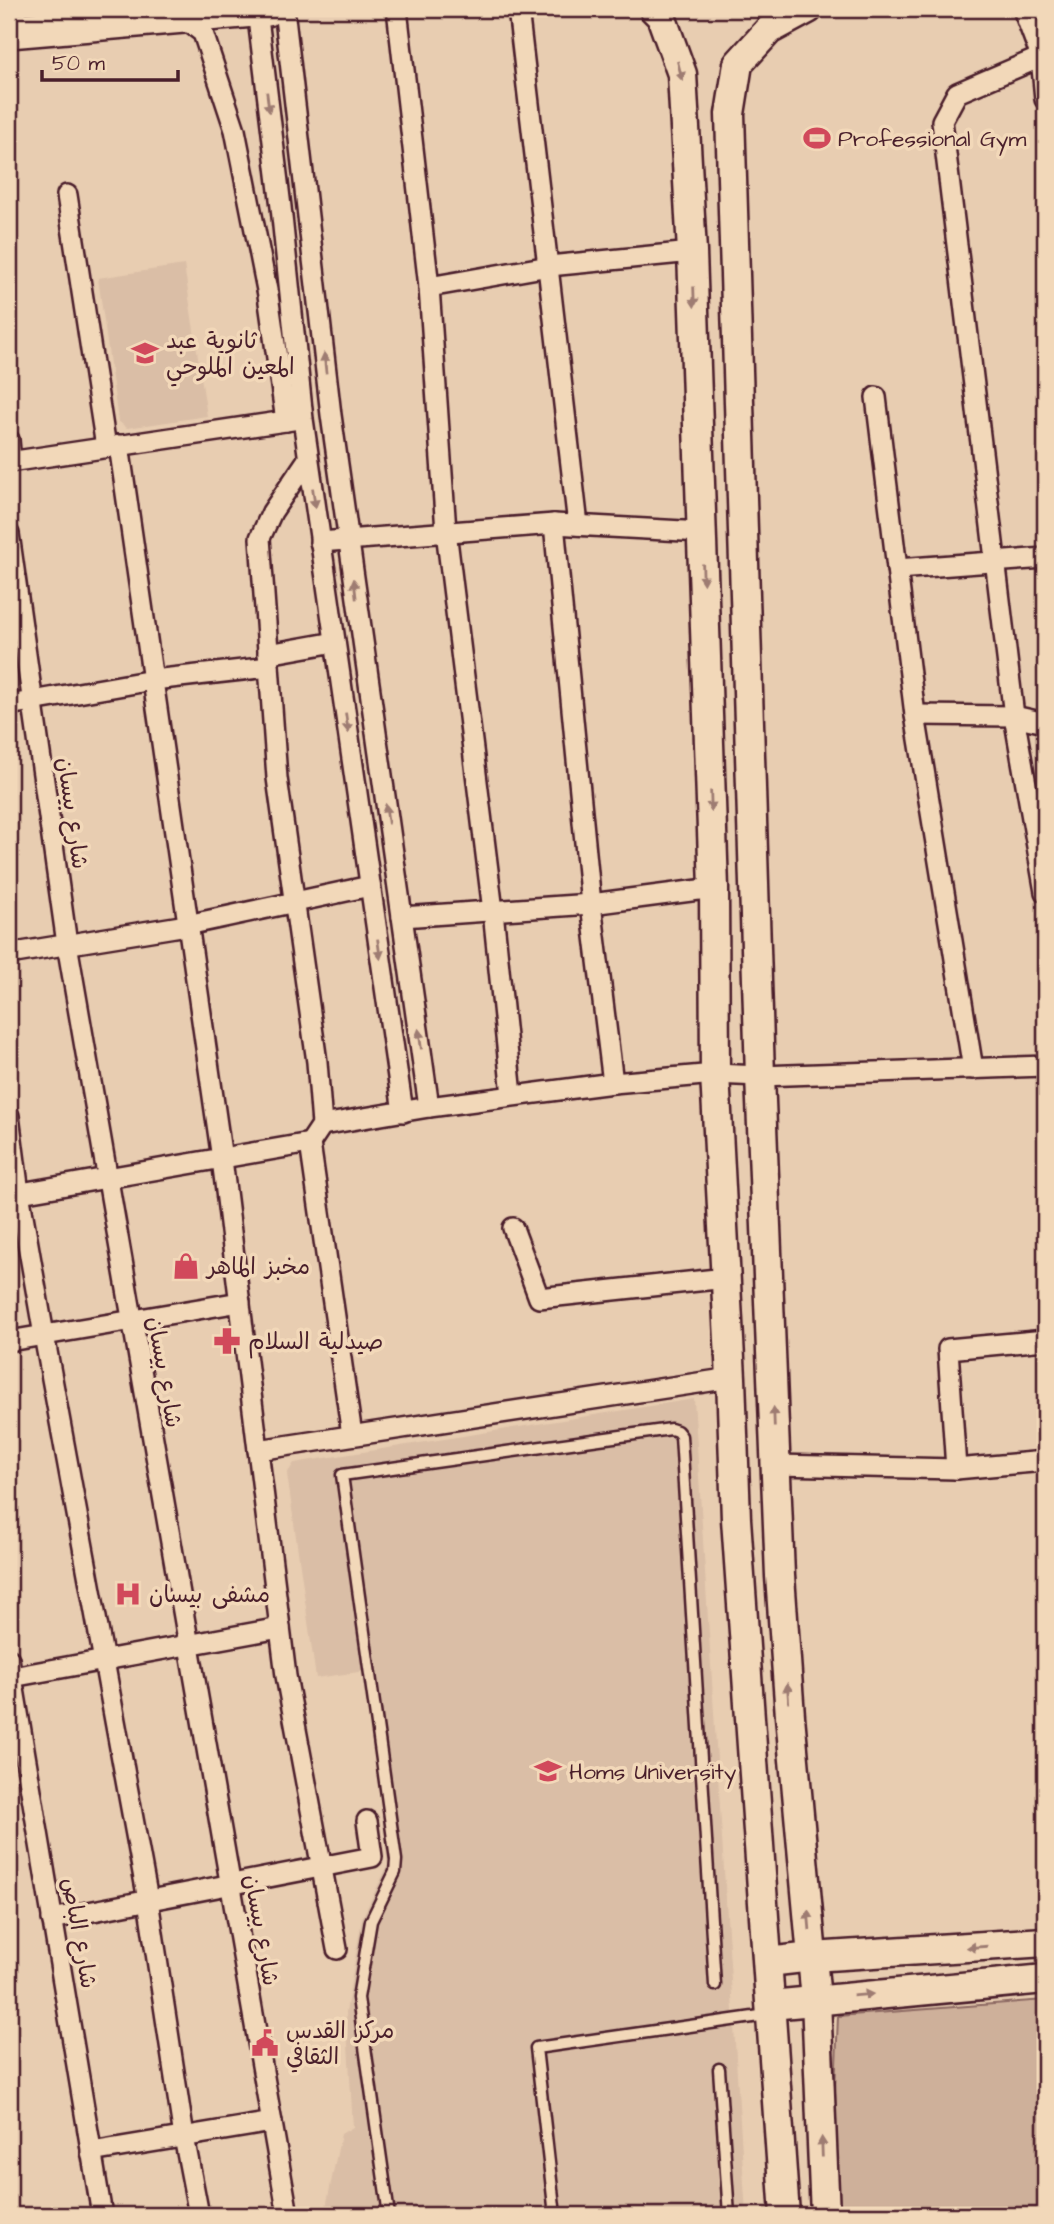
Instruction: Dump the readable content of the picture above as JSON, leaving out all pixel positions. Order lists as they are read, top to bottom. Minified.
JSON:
{"streets":{"street":["شارع بيسان","شارع الباص"]},"places":{"sports":["Professional Gym"],"school or university":["ثانوية عبد المعين الملوحي","Homs University"],"shop":["مخبز الماهر"],"pharmacy":["صيدلية السلام"],"hospital":["مشفى بيسان"],"public building":["مركز القدس الثقافي"]},"scale_bar":"50 m"}
